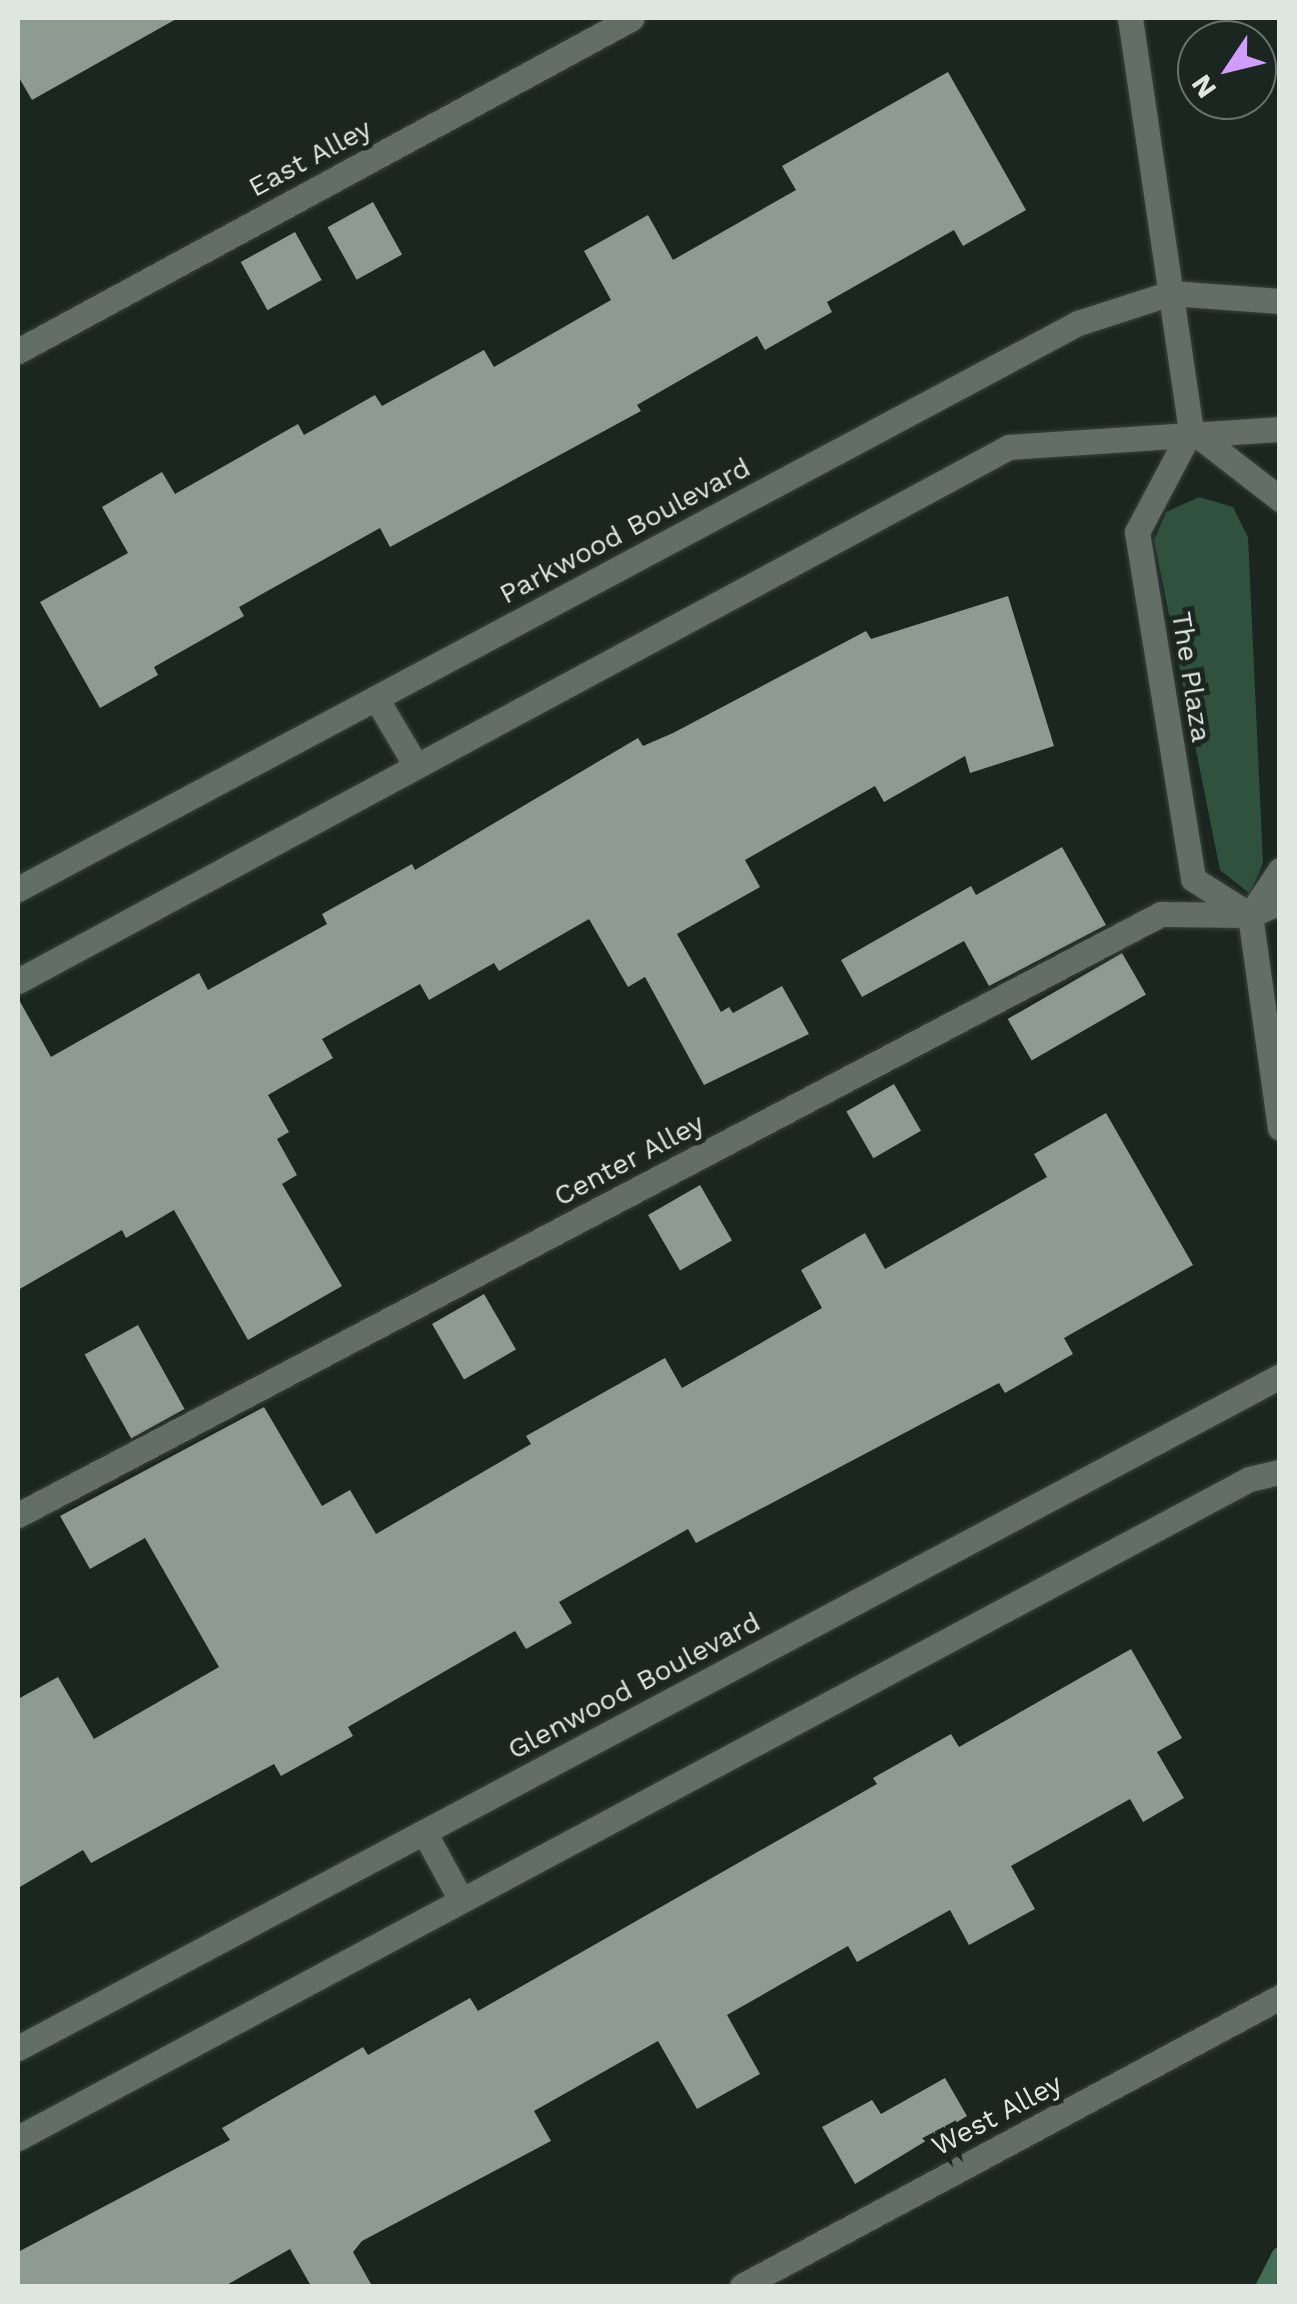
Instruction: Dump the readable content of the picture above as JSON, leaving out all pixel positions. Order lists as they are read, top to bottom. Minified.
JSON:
{"streets":{"street":["East Alley","Parkwood Boulevard","The Plaza","Center Alley","Glenwood Boulevard","West Alley"]},"crossings":[["The Plaza","Center Alley"]],"north":"bottom left"}
